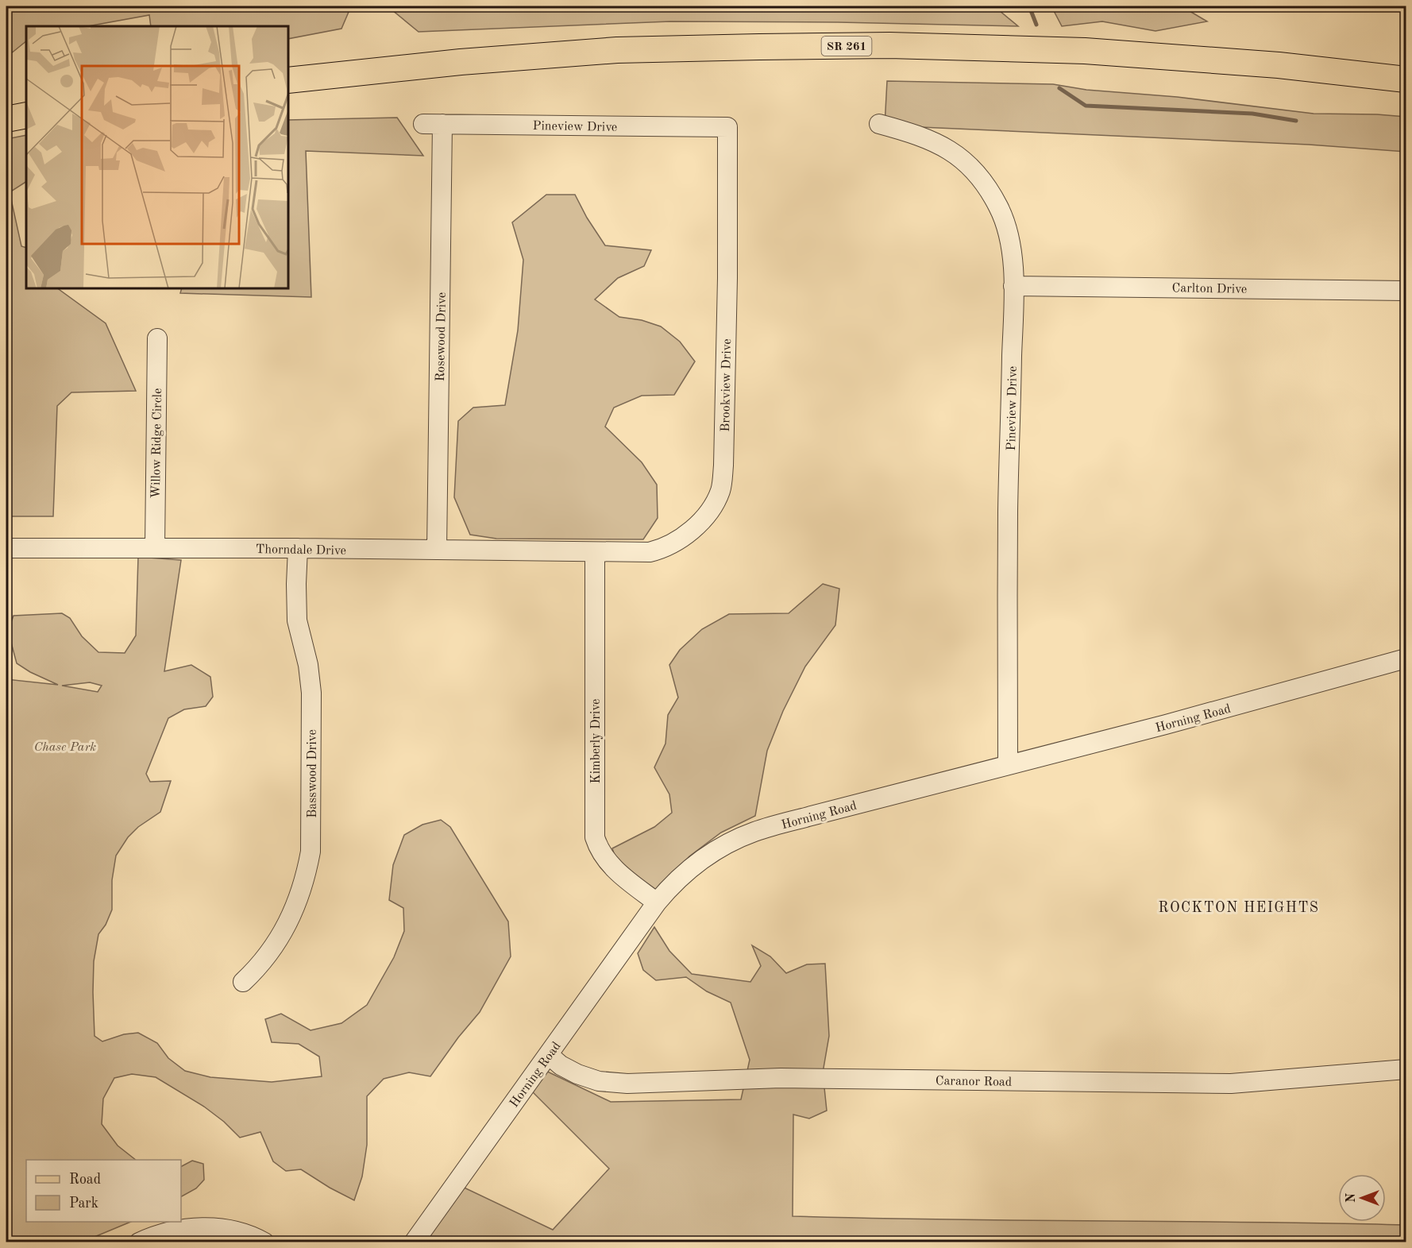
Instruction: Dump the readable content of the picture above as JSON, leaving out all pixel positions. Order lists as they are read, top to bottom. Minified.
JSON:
{"streets":{"main road":["SR 261"],"street":["Pineview Drive","Carlton Drive","Rosewood Drive","Brookview Drive","Willow Ridge Circle","Thorndale Drive","Horning Road","Kimberly Drive","Basswood Drive","Caranor Road"]},"crossings":[["Pineview Drive","Carlton Drive"],["Pineview Drive","Rosewood Drive"],["Pineview Drive","Brookview Drive"],["Pineview Drive","Horning Road"],["Rosewood Drive","Thorndale Drive"],["Brookview Drive","Thorndale Drive"],["Brookview Drive","Kimberly Drive"],["Willow Ridge Circle","Thorndale Drive"],["Thorndale Drive","Kimberly Drive"],["Thorndale Drive","Basswood Drive"],["Horning Road","Kimberly Drive"],["Horning Road","Caranor Road"]],"districts":["ROCKTON HEIGHTS"],"parks":["Chase Park"],"legend":["Road","Park"],"north":"left"}
